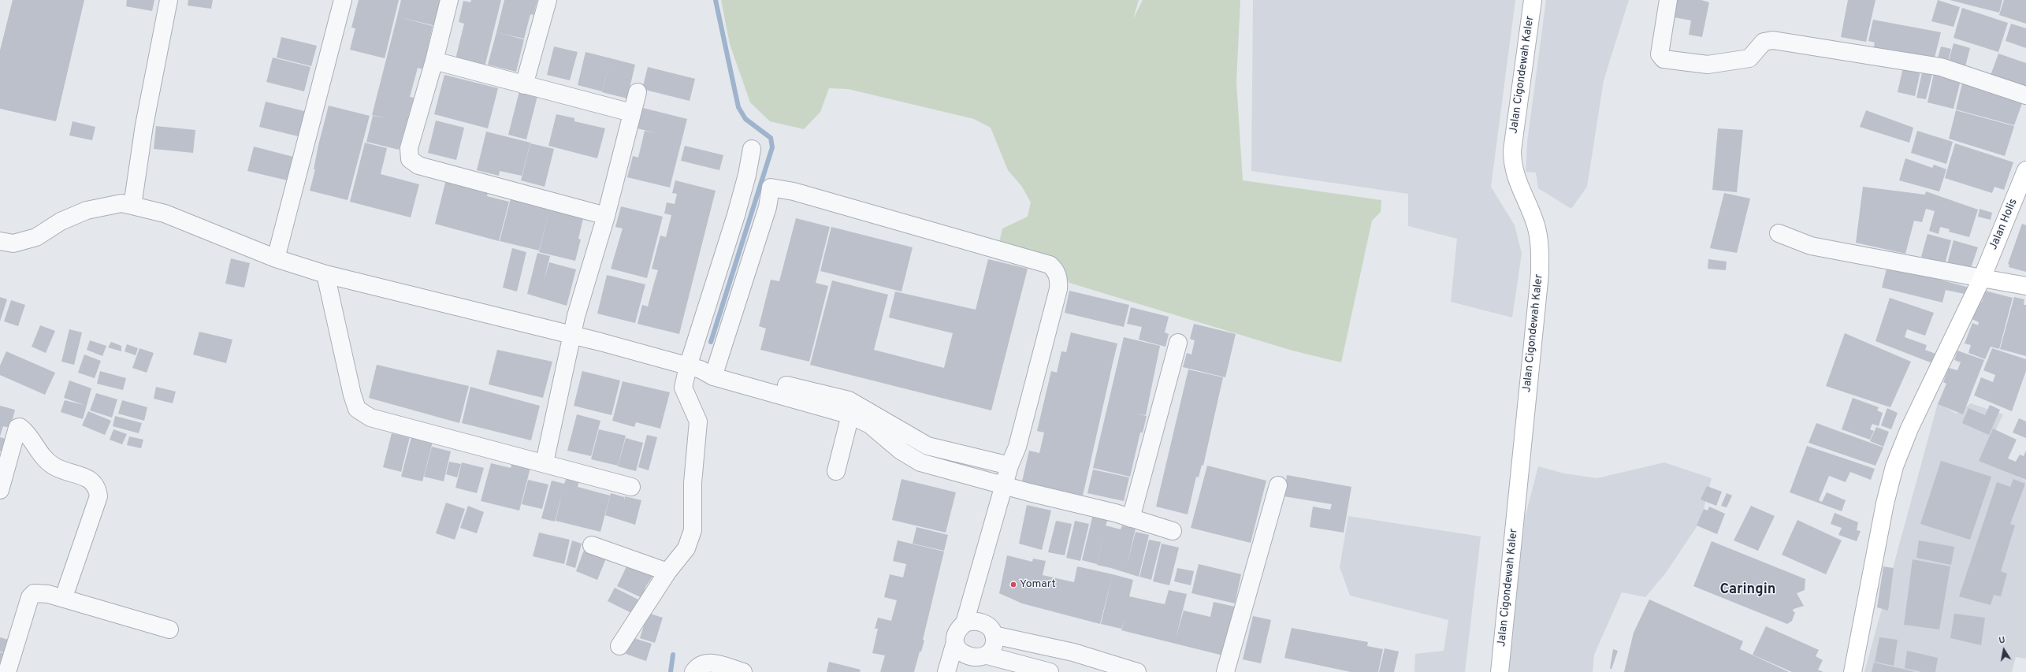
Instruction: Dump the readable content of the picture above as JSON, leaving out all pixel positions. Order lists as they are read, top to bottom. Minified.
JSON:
{"streets":{"main road":["Jalan Cigondewah Kaler","Jalan Holis"]},"districts":["Caringin"],"places":["Yomart"],"north":"top"}
